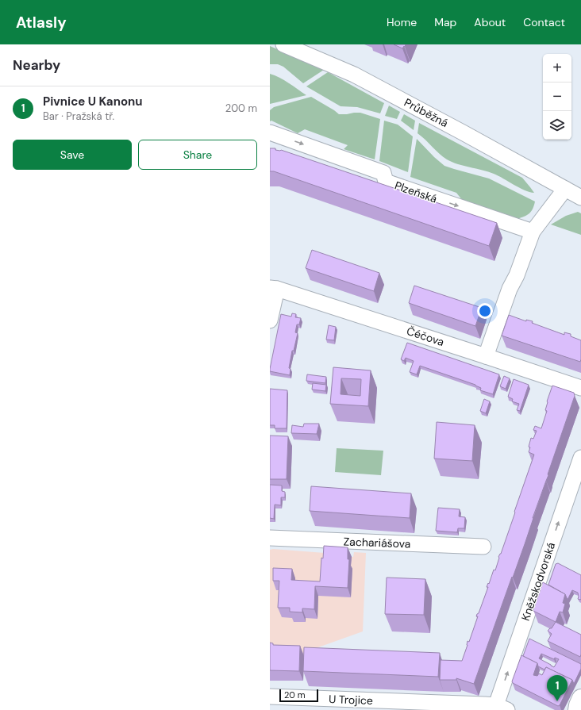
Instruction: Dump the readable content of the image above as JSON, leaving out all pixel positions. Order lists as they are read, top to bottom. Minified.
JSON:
{"streets":{"street":["Průběžná","Plzeňská","Čéčova","Zachariášova","Kněžskodvorská","U Trojice"]},"crossings":[["Kněžskodvorská","U Trojice"]],"one_way":["Plzeňská","Kněžskodvorská"],"scale_bar":"20 m","page":{"header":"Atlasly","nav":["Home","Map","About","Contact"],"heading":"Nearby","map_buttons":["+","−"],"list":[{"mark":"1","name":"Pivnice U Kanonu","note":"Bar · Pražská tř.","value":"200 m"}],"buttons":["Save","Share"],"pins":"1","scale":"20 m"}}
